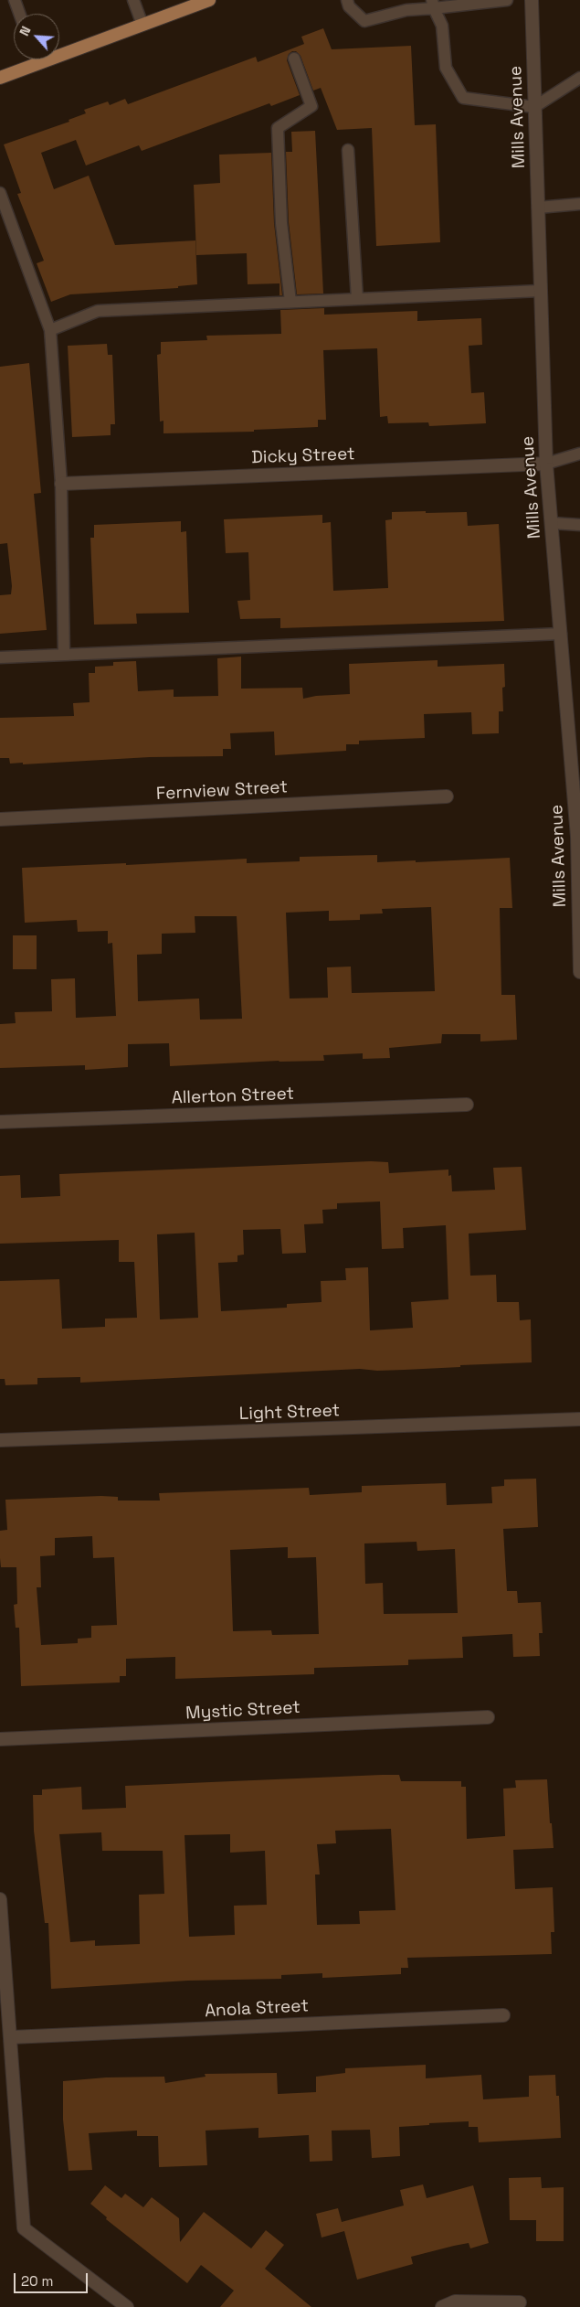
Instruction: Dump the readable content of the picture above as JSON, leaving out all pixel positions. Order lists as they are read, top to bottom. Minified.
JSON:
{"streets":{"street":["Mills Avenue","Dicky Street","Fernview Street","Allerton Street","Light Street","Mystic Street","Anola Street"]},"crossings":[["Mills Avenue","Dicky Street"]],"scale_bar":"20 m","north":"top left"}
